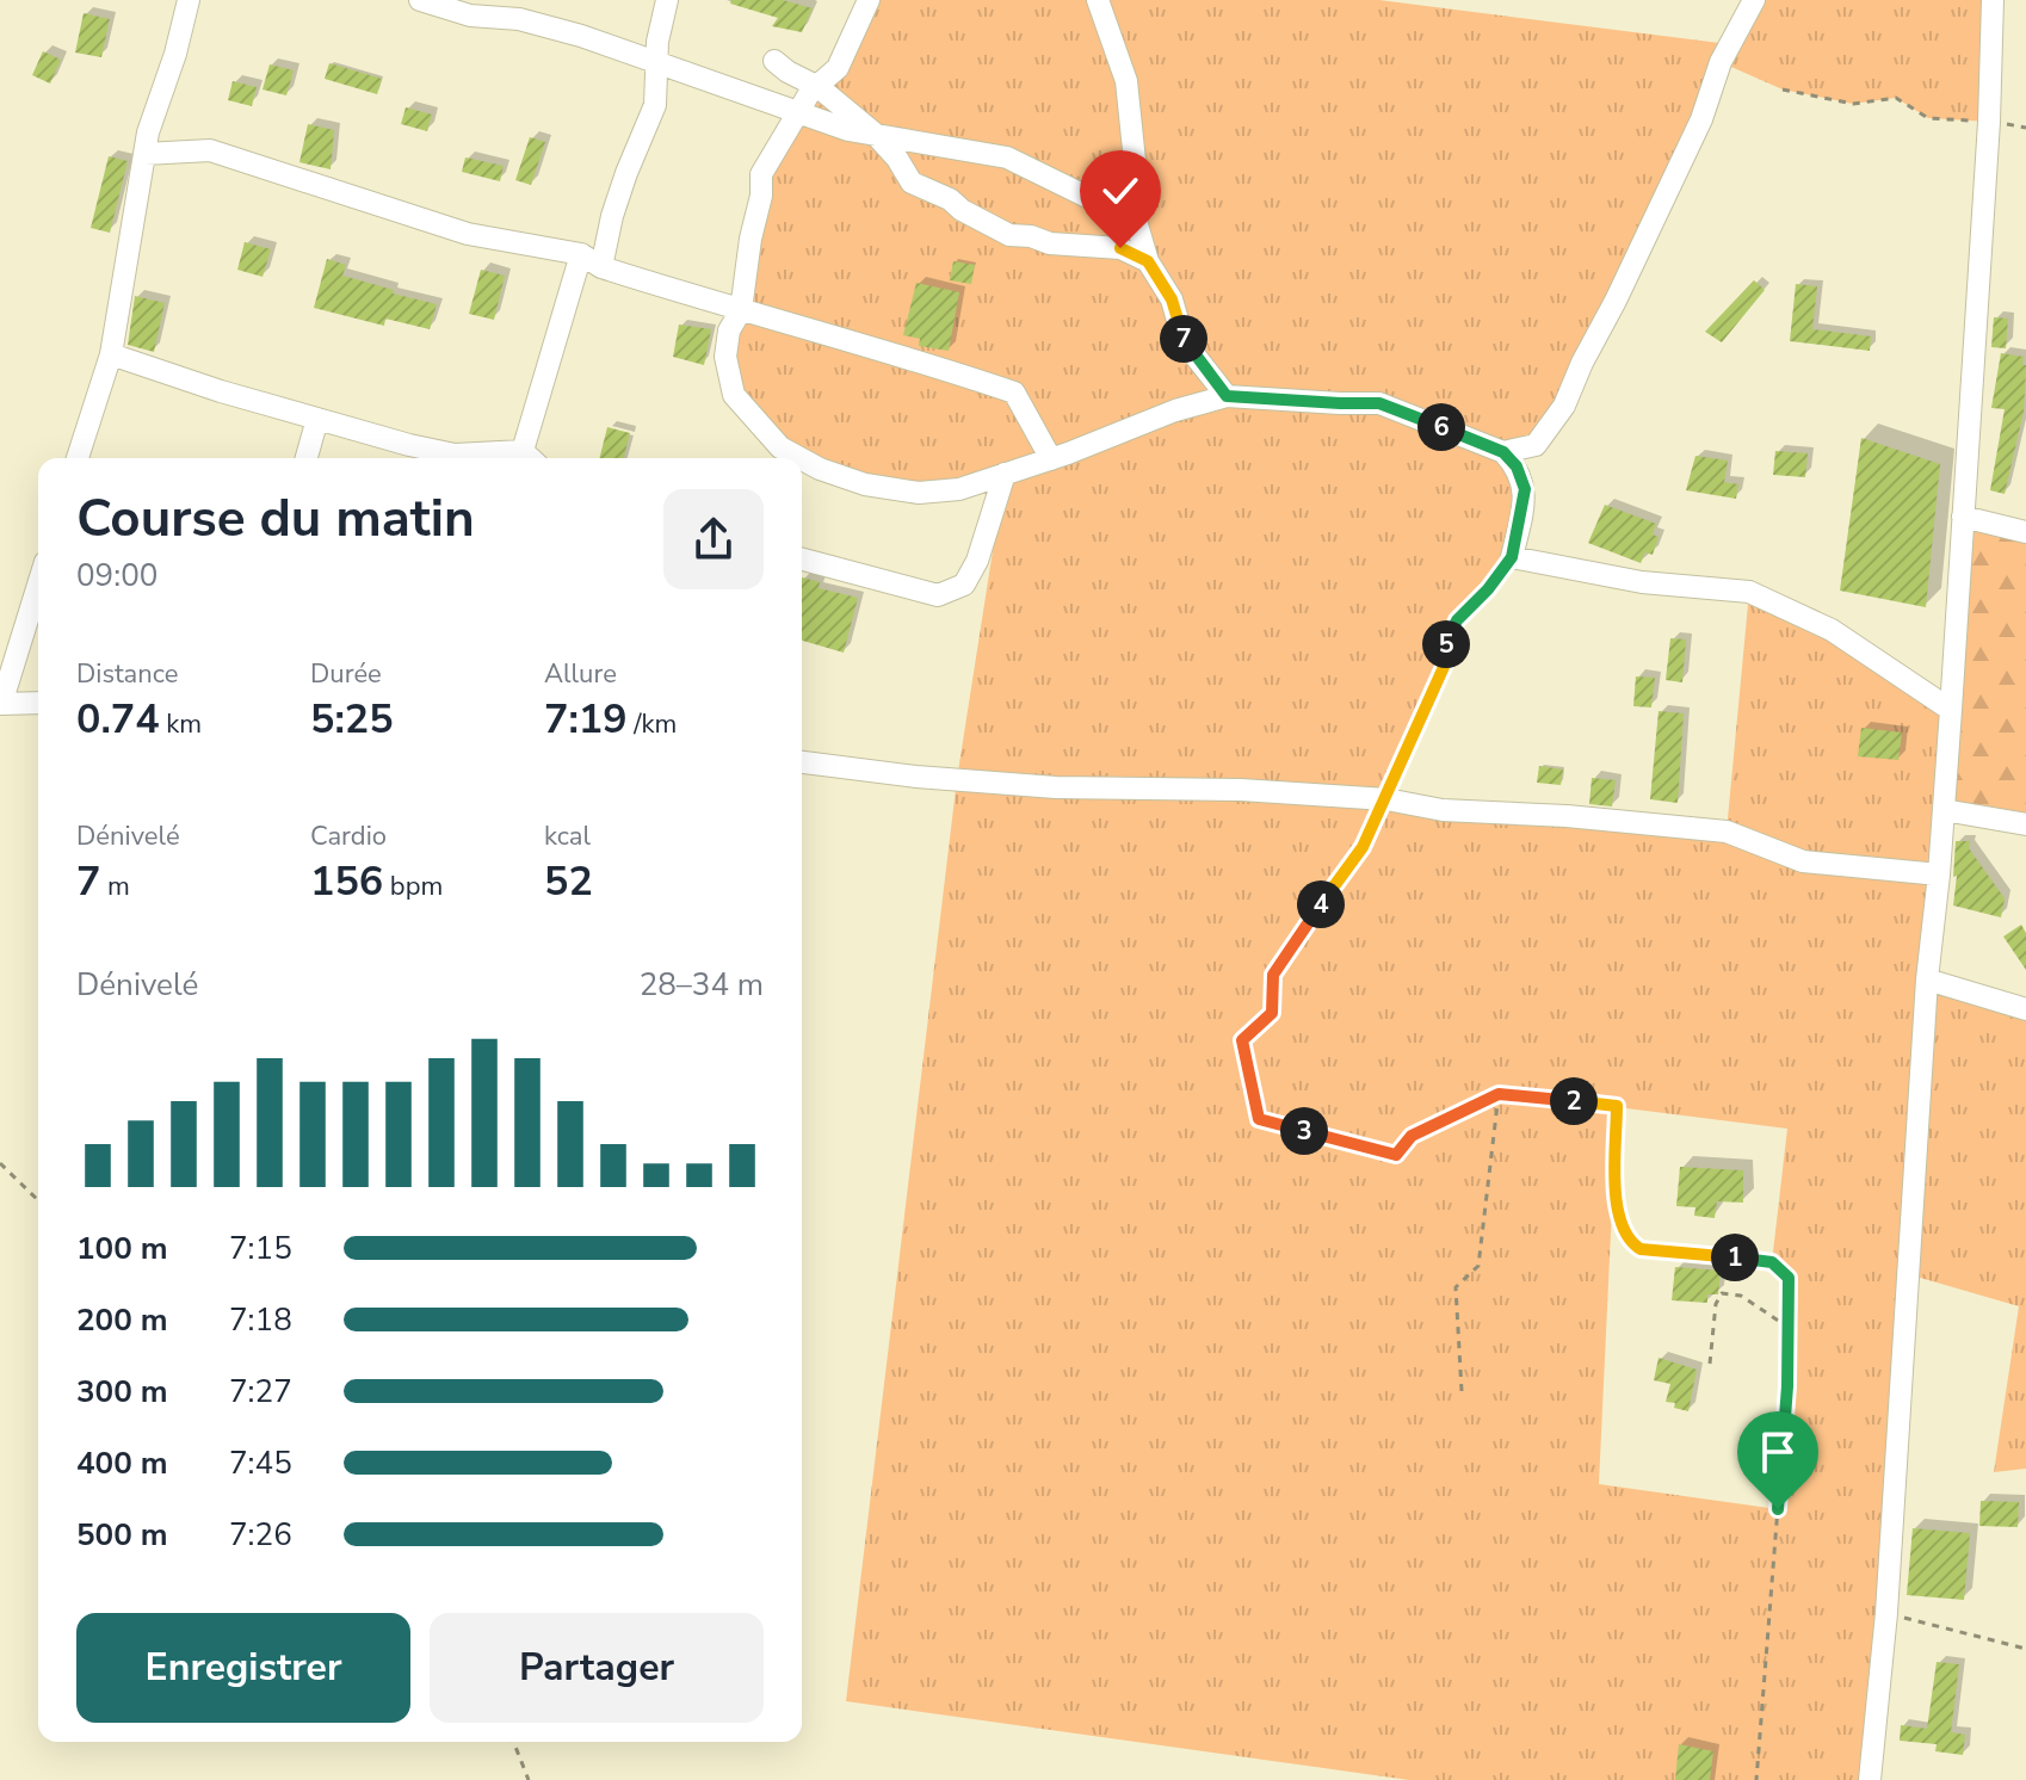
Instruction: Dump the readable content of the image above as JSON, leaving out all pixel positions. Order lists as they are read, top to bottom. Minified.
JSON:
{"page":{"pins":["7","6","5","4","2","3","1"],"heading":["Course du matin","09:00"],"stats":[["Distance","0.74 km"],["Durée","5:25"],["Allure","7:19 /km"],["Dénivelé","7 m"],["Cardio","156 bpm"],["kcal","52"]],"chart":["Dénivelé","28–34 m"],"list":[{"name":"100 m","note":"7:15"},{"name":"200 m","note":"7:18"},{"name":"300 m","note":"7:27"},{"name":"400 m","note":"7:45"},{"name":"500 m","note":"7:26"}],"buttons":["Enregistrer","Partager"]}}
